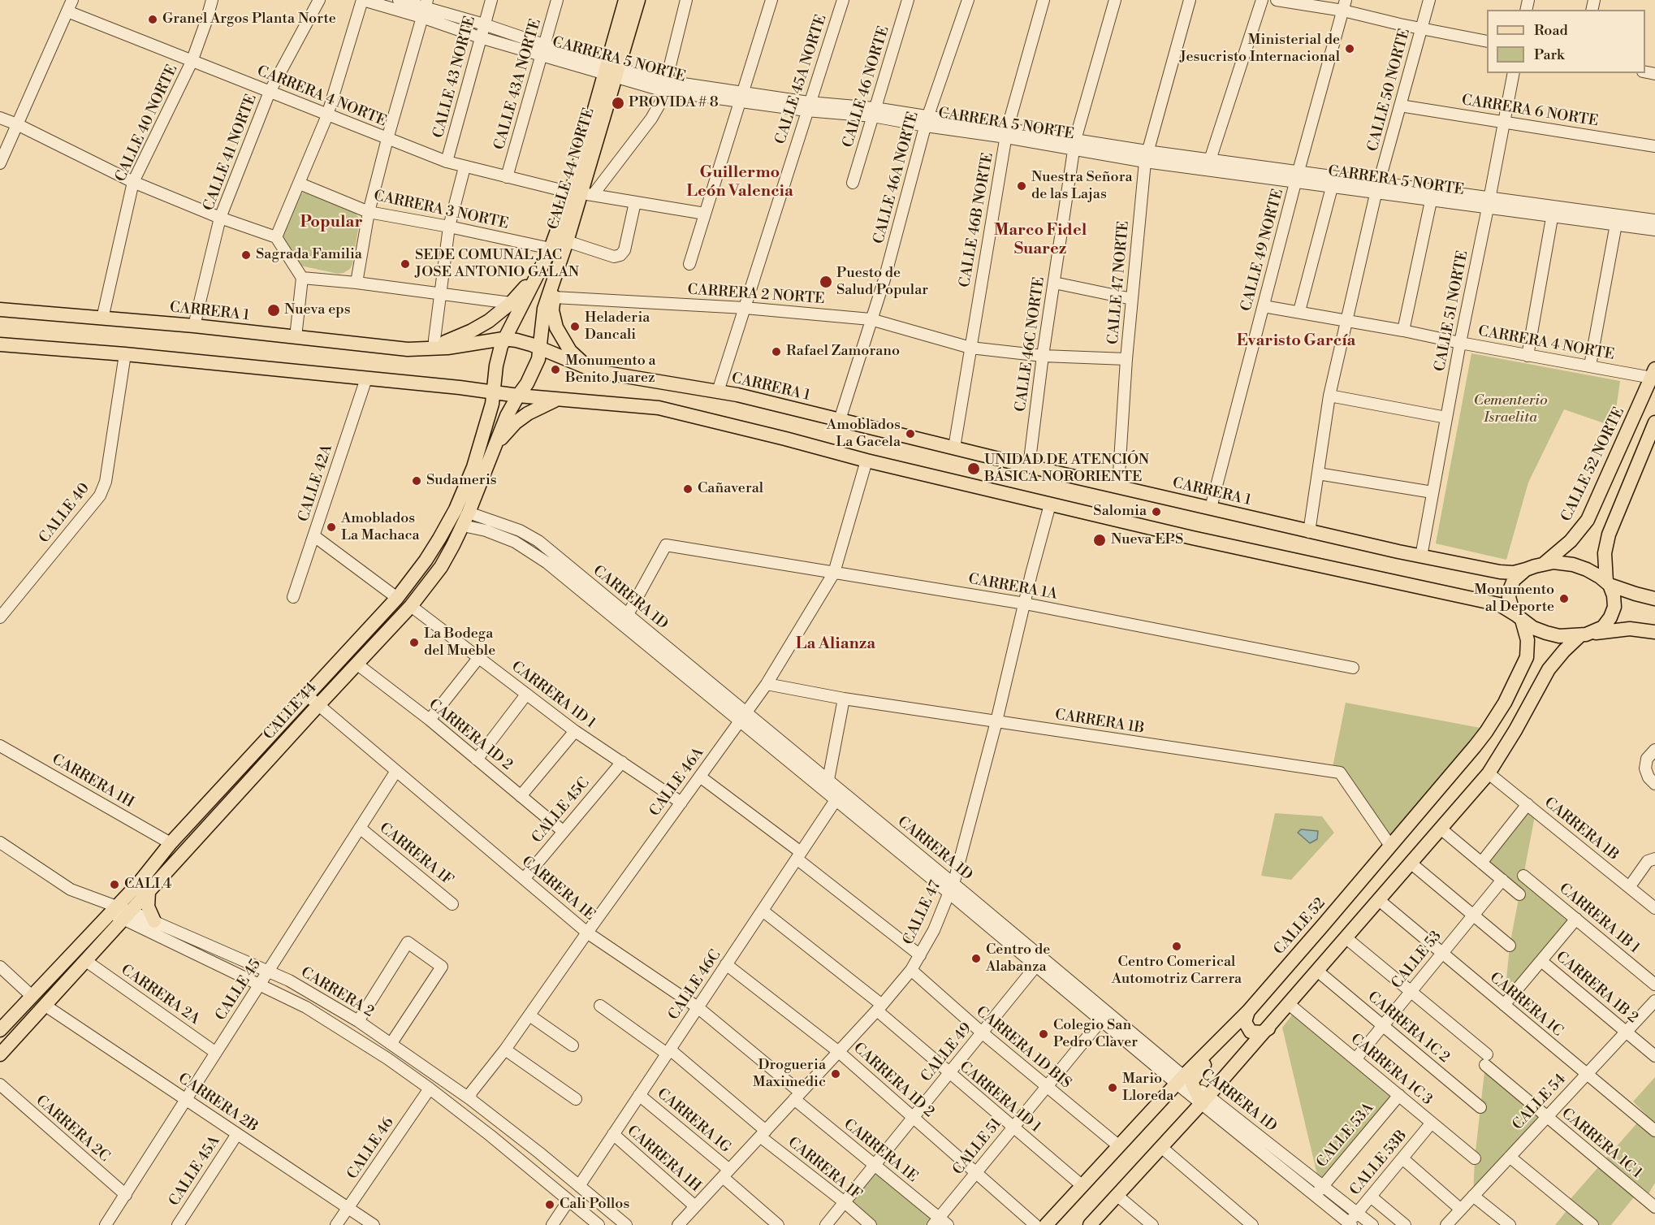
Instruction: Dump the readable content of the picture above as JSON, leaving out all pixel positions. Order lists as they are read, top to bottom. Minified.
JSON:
{"streets":{"main road":["CALLE 44 NORTE","CARRERA 1","CALLE 52 NORTE","CALLE 44","CALLE 52"],"street":["CARRERA 5 NORTE","CALLE 43 NORTE","CALLE 45A NORTE","CALLE 43A NORTE","CALLE 46 NORTE","CALLE 50 NORTE","CARRERA 4 NORTE","CARRERA 6 NORTE","CALLE 40 NORTE","CALLE 41 NORTE","CALLE 46A NORTE","CARRERA 3 NORTE","CALLE 46B NORTE","CALLE 49 NORTE","CALLE 47 NORTE","CARRERA 2 NORTE","CALLE 51 NORTE","CALLE 46C NORTE","CALLE 42A","CALLE 40","CARRERA 1A","CARRERA 1D","CARRERA 1D 1","CARRERA 1B","CARRERA 1D 2","CARRERA 1H","CALLE 46A","CALLE 45C","CARRERA 1F","CARRERA 1E","CALLE 47","CARRERA 1B 1","CALLE 53","CALLE 46C","CARRERA 1B 2","CALLE 45","CARRERA 2","CARRERA 2A","CARRERA 1C","CARRERA 1C 2","CARRERA 1D BIS","CALLE 49","CARRERA 1C 3","CALLE 54","CARRERA 2B","CARRERA 1G","CARRERA 2C","CALLE 53A","CARRERA 1C 1","CALLE 51","CALLE 46","CALLE 53B","CALLE 45A"]},"crossings":[["CARRERA 5 NORTE","CALLE 43 NORTE"],["CARRERA 5 NORTE","CALLE 45A NORTE"],["CARRERA 5 NORTE","CALLE 43A NORTE"],["CARRERA 5 NORTE","CALLE 46 NORTE"],["CARRERA 5 NORTE","CALLE 50 NORTE"],["CARRERA 5 NORTE","CALLE 44 NORTE"],["CARRERA 5 NORTE","CALLE 46A NORTE"],["CARRERA 5 NORTE","CALLE 46B NORTE"],["CARRERA 5 NORTE","CALLE 49 NORTE"],["CARRERA 5 NORTE","CALLE 47 NORTE"],["CARRERA 5 NORTE","CALLE 51 NORTE"],["CARRERA 5 NORTE","CALLE 46C NORTE"],["CALLE 43 NORTE","CARRERA 4 NORTE"],["CALLE 45A NORTE","CARRERA 2 NORTE"],["CALLE 45A NORTE","CARRERA 1"],["CALLE 43A NORTE","CARRERA 4 NORTE"],["CALLE 50 NORTE","CARRERA 4 NORTE"],["CALLE 50 NORTE","CARRERA 6 NORTE"],["CALLE 50 NORTE","CARRERA 1"],["CARRERA 4 NORTE","CALLE 40 NORTE"],["CARRERA 4 NORTE","CALLE 41 NORTE"],["CARRERA 4 NORTE","CALLE 44 NORTE"],["CARRERA 4 NORTE","CALLE 49 NORTE"],["CARRERA 4 NORTE","CALLE 51 NORTE"],["CARRERA 4 NORTE","CALLE 52 NORTE"],["CARRERA 6 NORTE","CALLE 51 NORTE"],["CALLE 40 NORTE","CARRERA 1"],["CALLE 41 NORTE","CARRERA 1"],["CALLE 44 NORTE","CARRERA 3 NORTE"],["CALLE 44 NORTE","CARRERA 1"],["CALLE 44 NORTE","CALLE 44"],["CALLE 46A NORTE","CARRERA 2 NORTE"],["CALLE 46A NORTE","CARRERA 1"],["CALLE 46B NORTE","CARRERA 2 NORTE"],["CALLE 46B NORTE","CARRERA 1"],["CALLE 49 NORTE","CARRERA 1"],["CALLE 47 NORTE","CARRERA 2 NORTE"],["CALLE 47 NORTE","CARRERA 1"],["CARRERA 2 NORTE","CALLE 46C NORTE"],["CALLE 51 NORTE","CARRERA 1"],["CARRERA 1","CALLE 46C NORTE"],["CARRERA 1","CALLE 52 NORTE"],["CARRERA 1","CALLE 44"],["CARRERA 1","CALLE 52"],["CALLE 52 NORTE","CALLE 52"],["CARRERA 1A","CARRERA 1D"],["CARRERA 1A","CALLE 46A"],["CARRERA 1A","CALLE 47"],["CARRERA 1D","CALLE 44"],["CARRERA 1D","CALLE 46A"],["CARRERA 1D","CALLE 47"],["CARRERA 1D","CALLE 52"],["CARRERA 1D","CALLE 46C"],["CARRERA 1D","CALLE 49"],["CARRERA 1D","CALLE 53A"],["CARRERA 1D","CALLE 51"],["CARRERA 1D","CALLE 53B"],["CARRERA 1D 1","CALLE 44"],["CARRERA 1D 1","CALLE 46A"],["CARRERA 1D 1","CALLE 45C"],["CARRERA 1D 1","CALLE 47"],["CARRERA 1D 1","CALLE 52"],["CARRERA 1D 1","CALLE 46C"],["CARRERA 1D 1","CALLE 49"],["CARRERA 1D 1","CALLE 51"],["CALLE 44","CARRERA 1D 2"],["CALLE 44","CARRERA 1H"],["CALLE 44","CARRERA 1E"],["CALLE 44","CARRERA 2"],["CALLE 44","CARRERA 2A"],["CALLE 44","CARRERA 2B"],["CARRERA 1B","CALLE 46A"],["CARRERA 1B","CALLE 47"],["CARRERA 1B","CALLE 52"],["CARRERA 1D 2","CALLE 45C"],["CARRERA 1D 2","CALLE 47"],["CARRERA 1D 2","CALLE 46C"],["CARRERA 1D 2","CALLE 49"],["CARRERA 1D 2","CALLE 51"],["CARRERA 1H","CALLE 47"],["CARRERA 1H","CALLE 46C"],["CALLE 46A","CARRERA 1E"],["CALLE 46A","CARRERA 2"],["CALLE 45C","CARRERA 1E"],["CARRERA 1F","CALLE 47"],["CARRERA 1F","CALLE 46C"],["CARRERA 1F","CALLE 45"],["CARRERA 1F","CALLE 49"],["CARRERA 1E","CALLE 47"],["CARRERA 1E","CALLE 46C"],["CARRERA 1E","CALLE 45"],["CARRERA 1E","CALLE 49"],["CARRERA 1E","CALLE 51"],["CALLE 47","CARRERA 1D BIS"],["CALLE 47","CARRERA 1G"],["CALLE 52","CARRERA 1D BIS"],["CALLE 53","CARRERA 1C"],["CALLE 53","CARRERA 1C 2"],["CALLE 53","CARRERA 1C 3"],["CALLE 53","CARRERA 1C 1"],["CALLE 46C","CARRERA 2"],["CALLE 46C","CARRERA 1G"],["CARRERA 1B 2","CALLE 54"],["CALLE 45","CARRERA 2"],["CALLE 45","CARRERA 2A"],["CALLE 45","CARRERA 2B"],["CALLE 45","CARRERA 2C"],["CARRERA 2","CALLE 46"],["CARRERA 1C","CALLE 54"],["CARRERA 1D BIS","CALLE 49"],["CARRERA 1D BIS","CALLE 51"],["CARRERA 1C 3","CALLE 53A"],["CARRERA 1C 3","CALLE 53B"],["CALLE 54","CARRERA 1C 1"],["CARRERA 2B","CALLE 46"],["CARRERA 2B","CALLE 45A"]],"districts":["Guillermo León Valencia","Popular","Marco Fidel Suarez","Evaristo García","La Alianza"],"parks":["Cementerio Israelita"],"places":["Granel Argos Planta Norte","Ministerial de Jesucristo Internacional","PROVIDA # 8","Nuestra Señora de las Lajas","Sagrada Familia","SEDE COMUNAL JAC JOSE ANTONIO GALAN","Puesto de Salud Popular","Nueva eps","Heladeria Dancali","Rafael Zamorano","Monumento a Benito Juarez","Amoblados La Gacela","UNIDAD DE ATENCIÓN BÁSICA NORORIENTE","Sudameris","Cañaveral","Salomia","Amoblados La Machaca","Nueva EPS","Monumento al Deporte","La Bodega del Mueble","CALI 4","Centro Comerical Automotriz Carrera","Centro de Alabanza","Colegio San Pedro Claver","Drogueria Maximedic","Mario Lloreda","Cali Pollos"],"legend":["Road","Park"]}
